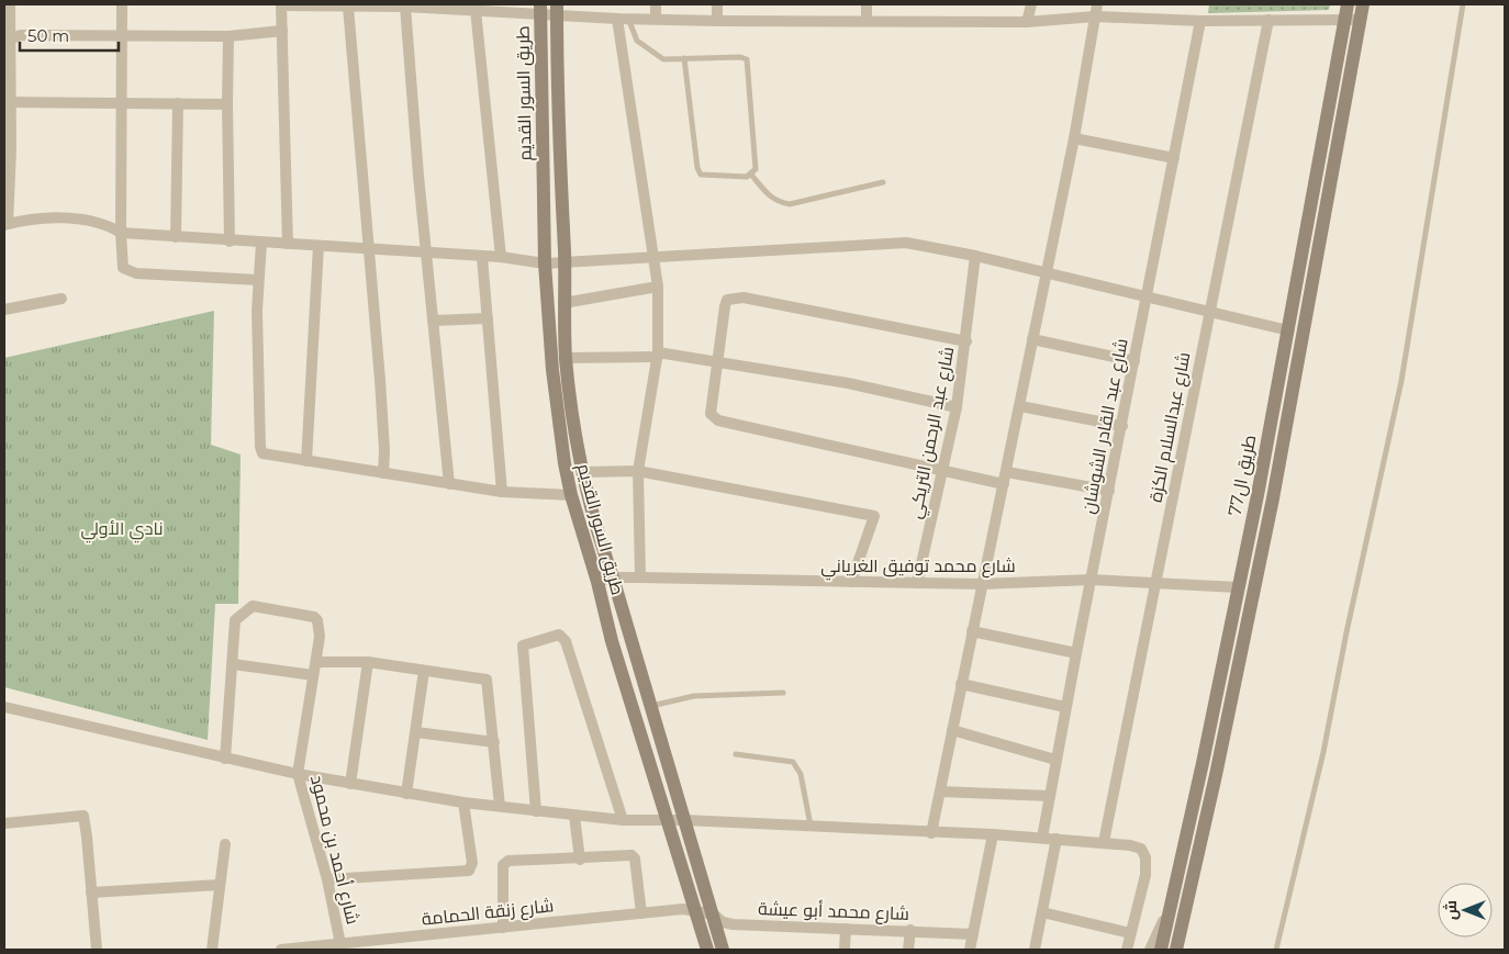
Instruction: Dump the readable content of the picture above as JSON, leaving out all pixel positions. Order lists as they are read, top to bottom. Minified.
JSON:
{"streets":{"main road":["طريق السور القديم","طريق ال77"],"street":["شارع عبد القادر الشوشان","شارع عبدالسلام الكزة","شارع عبد الرحمن التريكي","شارع محمد توفيق الغرياني","شارع أحمد بن محمود","شارع محمد أبو عيشة","شارع زنقة الحمامة"]},"crossings":[["طريق السور القديم","شارع محمد توفيق الغرياني"],["طريق السور القديم","شارع محمد أبو عيشة"],["طريق السور القديم","شارع زنقة الحمامة"],["شارع عبد القادر الشوشان","شارع محمد توفيق الغرياني"],["شارع عبدالسلام الكزة","شارع محمد توفيق الغرياني"],["شارع عبد الرحمن التريكي","شارع محمد توفيق الغرياني"],["طريق ال77","شارع محمد توفيق الغرياني"],["شارع أحمد بن محمود","شارع زنقة الحمامة"],["شارع محمد أبو عيشة","شارع زنقة الحمامة"]],"parks":["نادي الأولي"],"scale_bar":"50 m","north":"left"}
